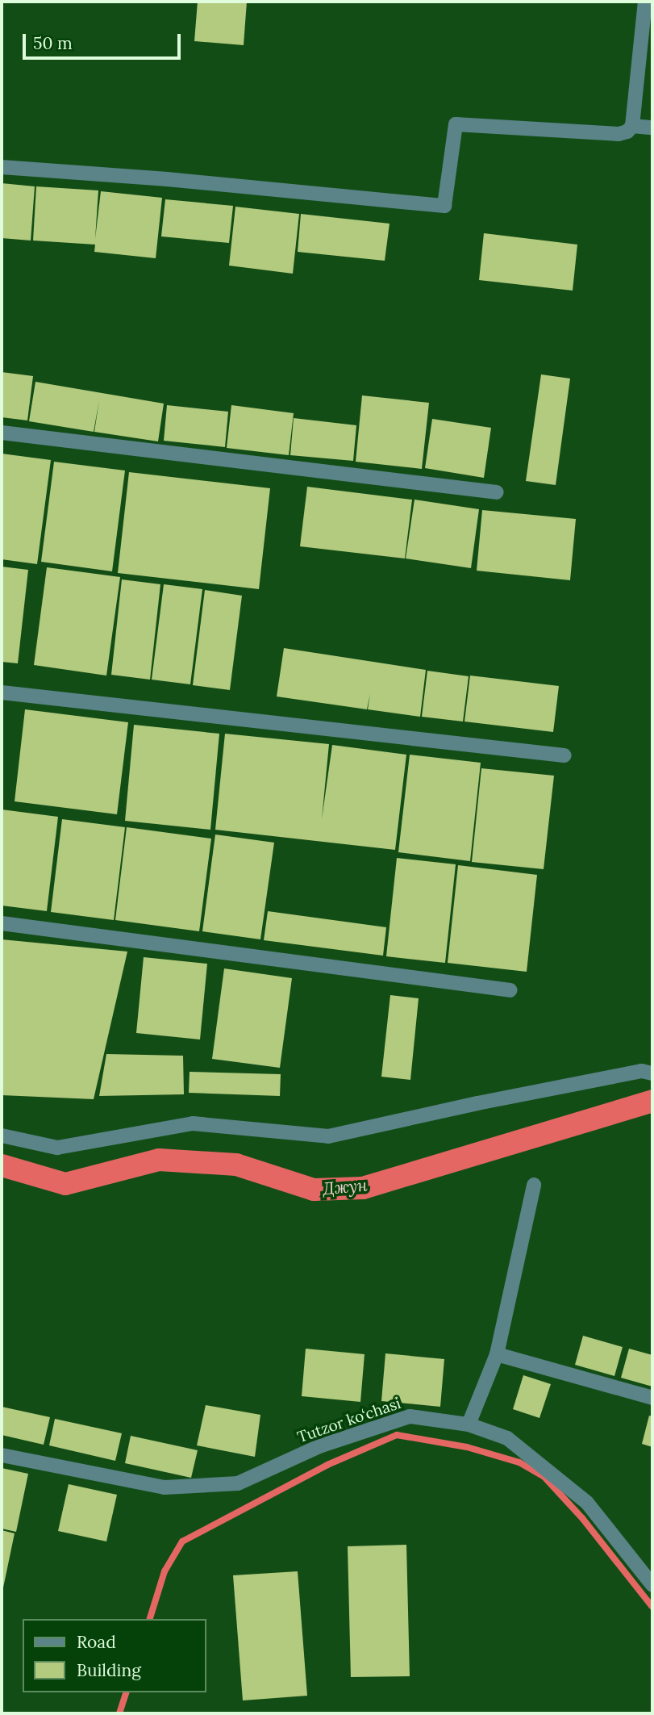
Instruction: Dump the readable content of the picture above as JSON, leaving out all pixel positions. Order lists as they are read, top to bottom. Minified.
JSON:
{"streets":{"street":["Tutzor ko‘chasi"]},"water":["Джун"],"legend":["Road","Building"],"scale_bar":"50 m"}
